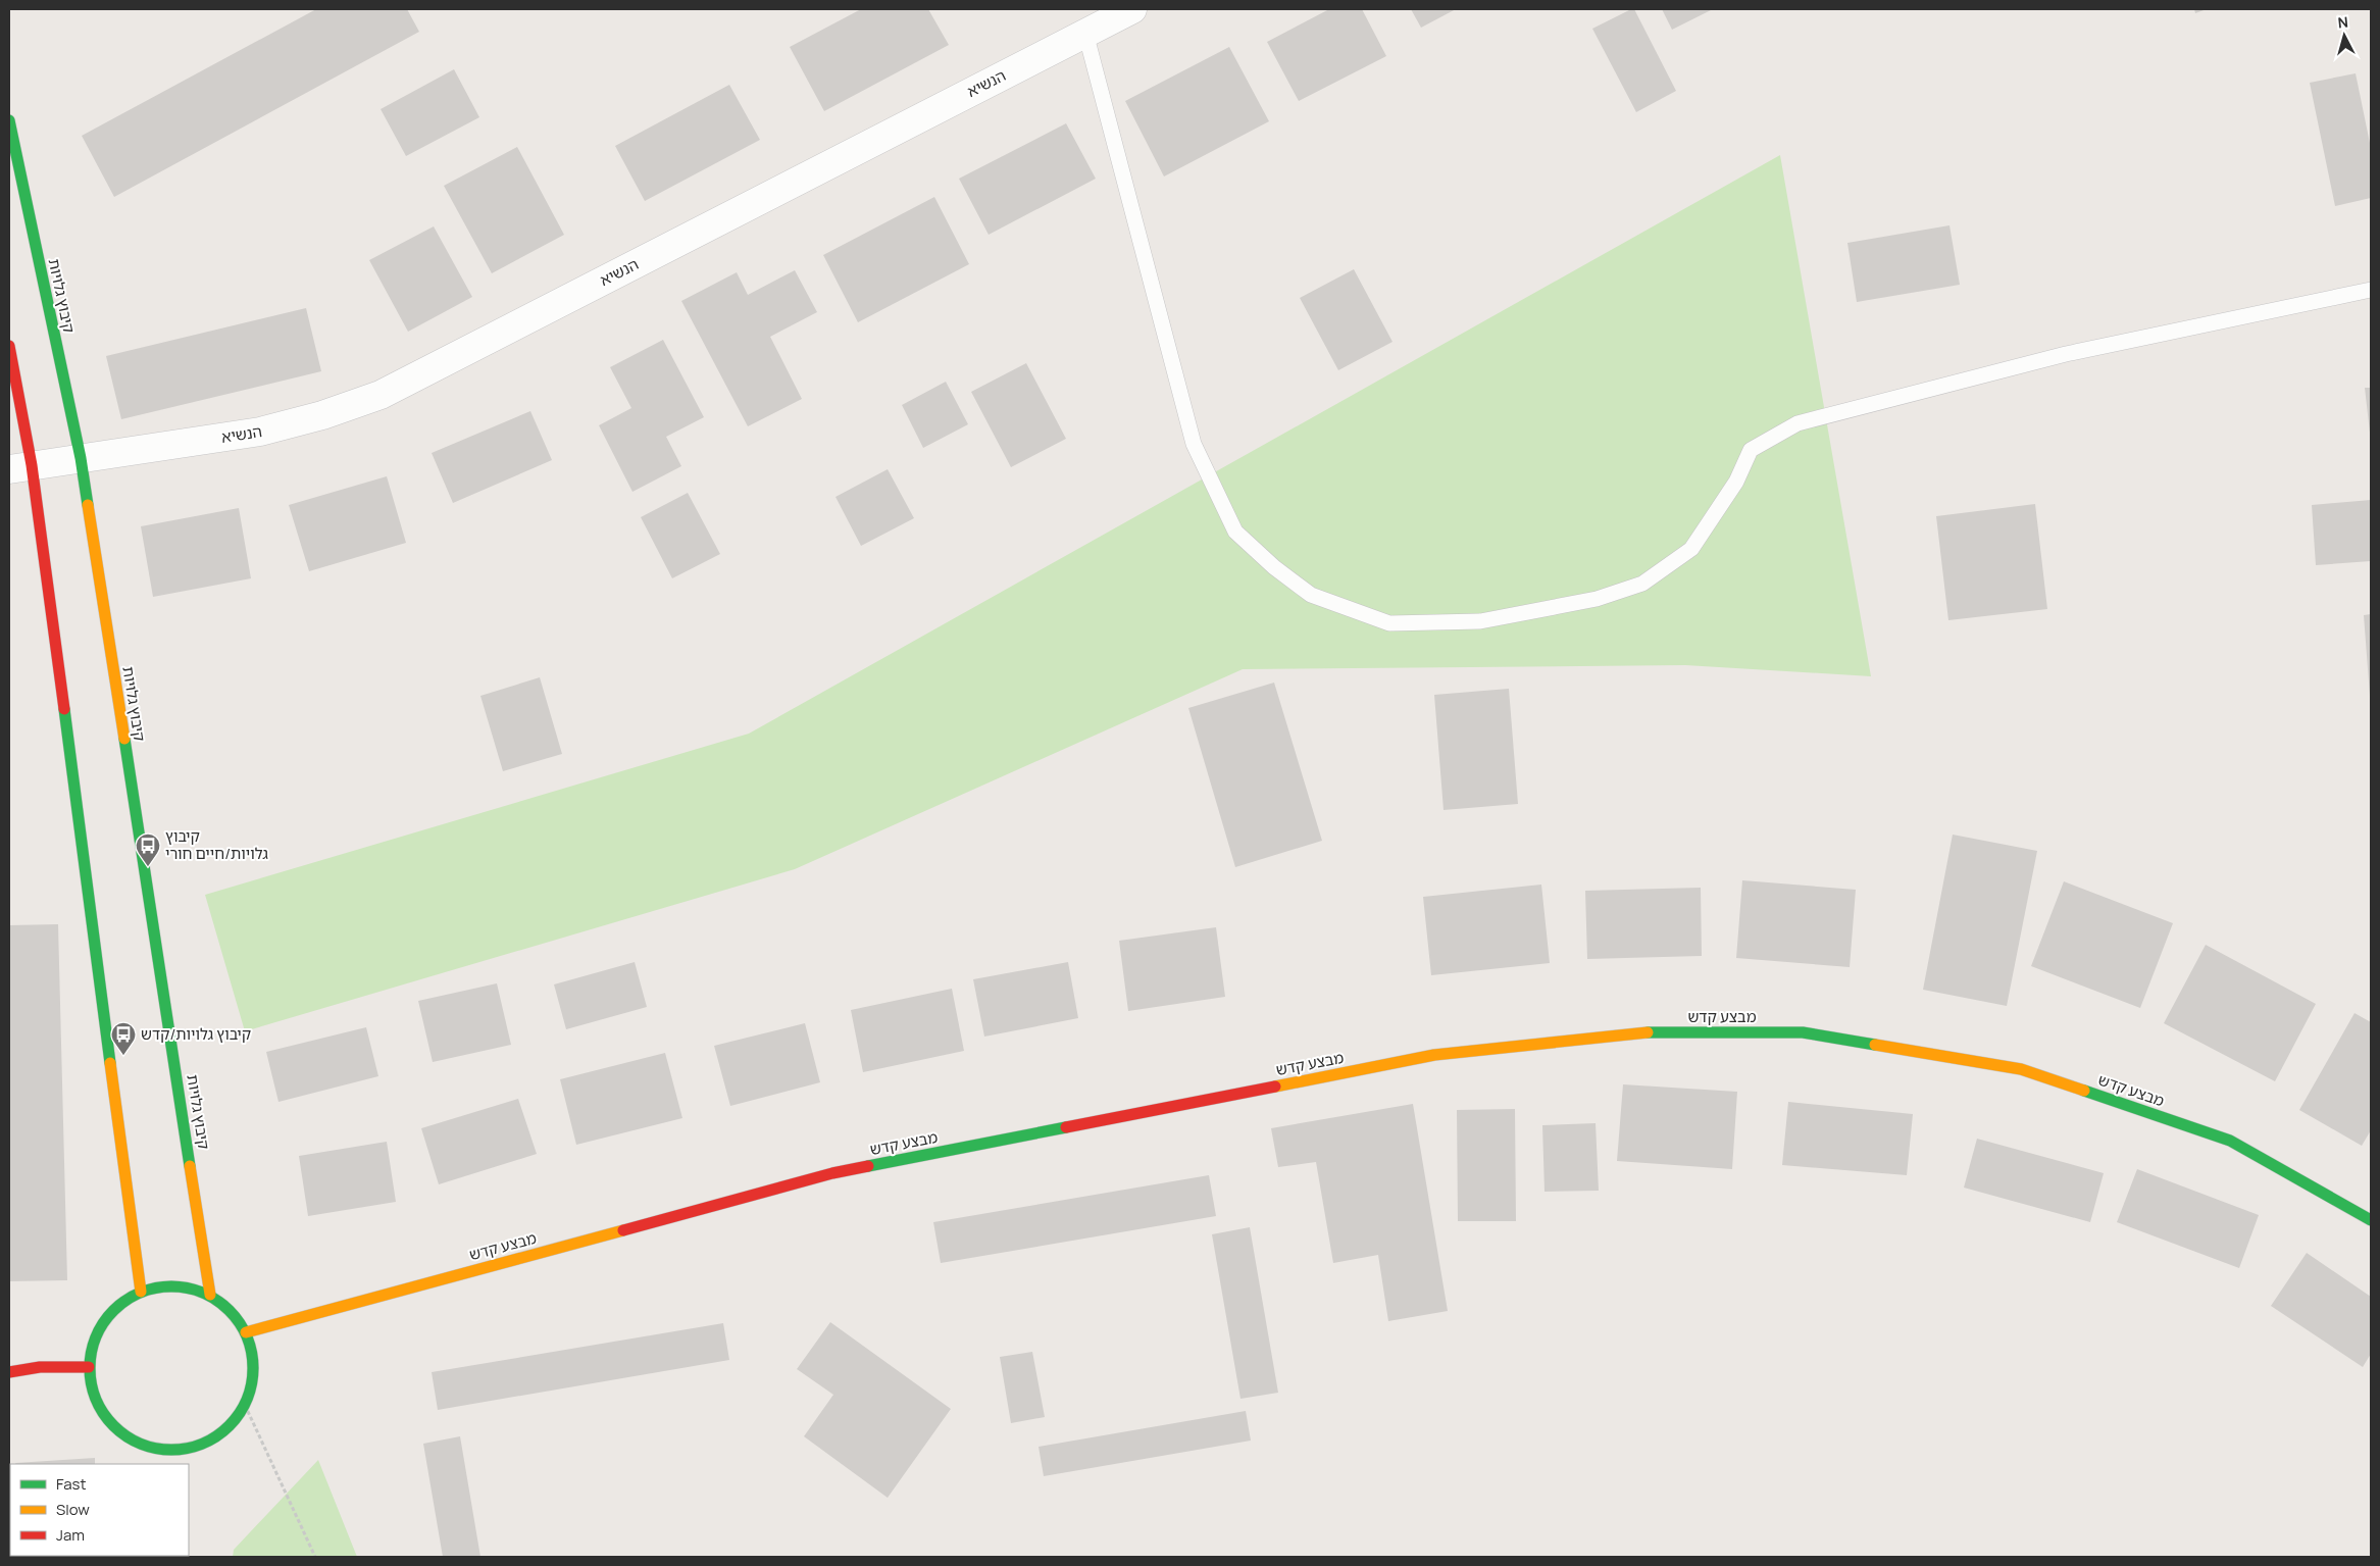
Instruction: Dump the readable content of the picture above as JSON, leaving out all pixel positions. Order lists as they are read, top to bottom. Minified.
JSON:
{"streets":{"street":["הנשיא","קיבוץ גלויות","מבצע קדש"]},"crossings":[["הנשיא","קיבוץ גלויות"],["קיבוץ גלויות","מבצע קדש"]],"places":{"bus stop":["קיבוץ גלויות/חיים חורי","קיבוץ גלויות/קדש"]},"legend":["Fast","Slow","Jam"],"north":"top"}
